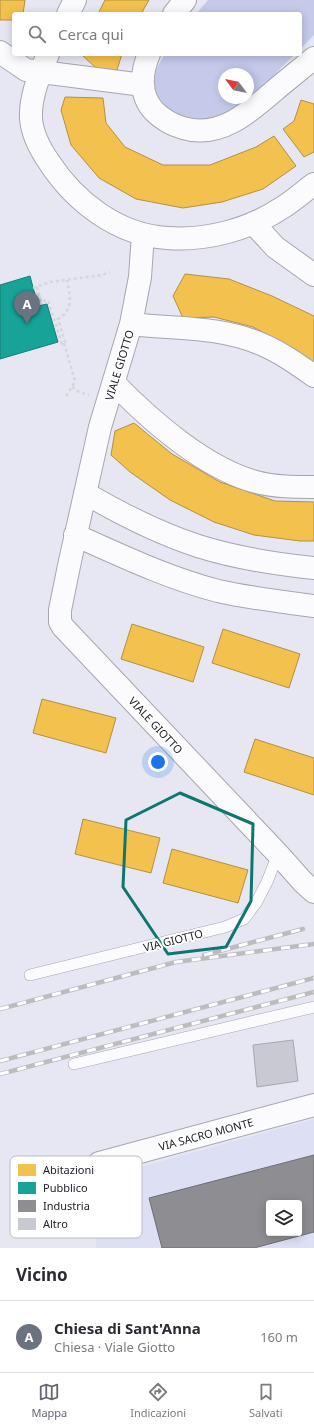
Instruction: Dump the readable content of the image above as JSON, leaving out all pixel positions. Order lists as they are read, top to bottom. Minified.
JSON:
{"streets":{"street":["VIALE GIOTTO","VIA SACRO MONTE"],"lane":["VIA GIOTTO"]},"crossings":[["VIALE GIOTTO","VIA GIOTTO"]],"legend":["Abitazioni","Pubblico","Industria","Altro"],"north":"top left","page":{"search":"Cerca qui","pins":"A","heading":"Vicino","list":[{"mark":"A","name":"Chiesa di Sant'Anna","note":"Chiesa · Viale Giotto","value":"160 m"}],"nav":["Mappa","Indicazioni","Salvati"]}}
